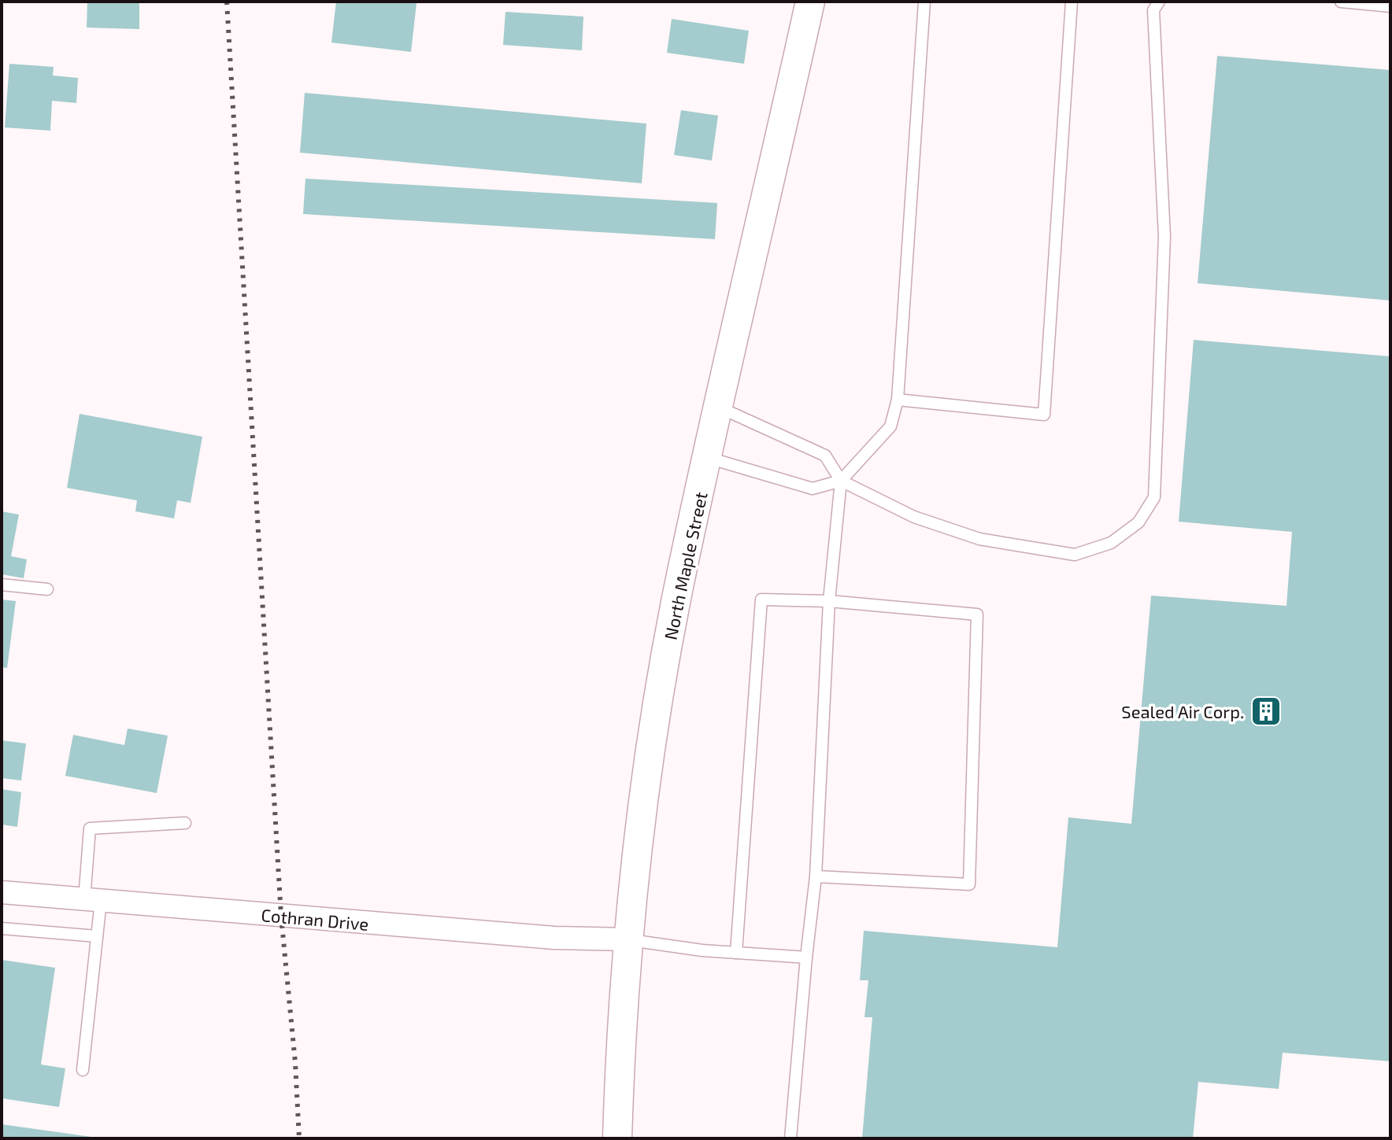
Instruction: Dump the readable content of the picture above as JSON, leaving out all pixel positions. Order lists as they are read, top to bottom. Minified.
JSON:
{"streets":{"street":["North Maple Street","Cothran Drive"]},"crossings":[["North Maple Street","Cothran Drive"]],"places":{"building":["Sealed Air Corp."]}}
